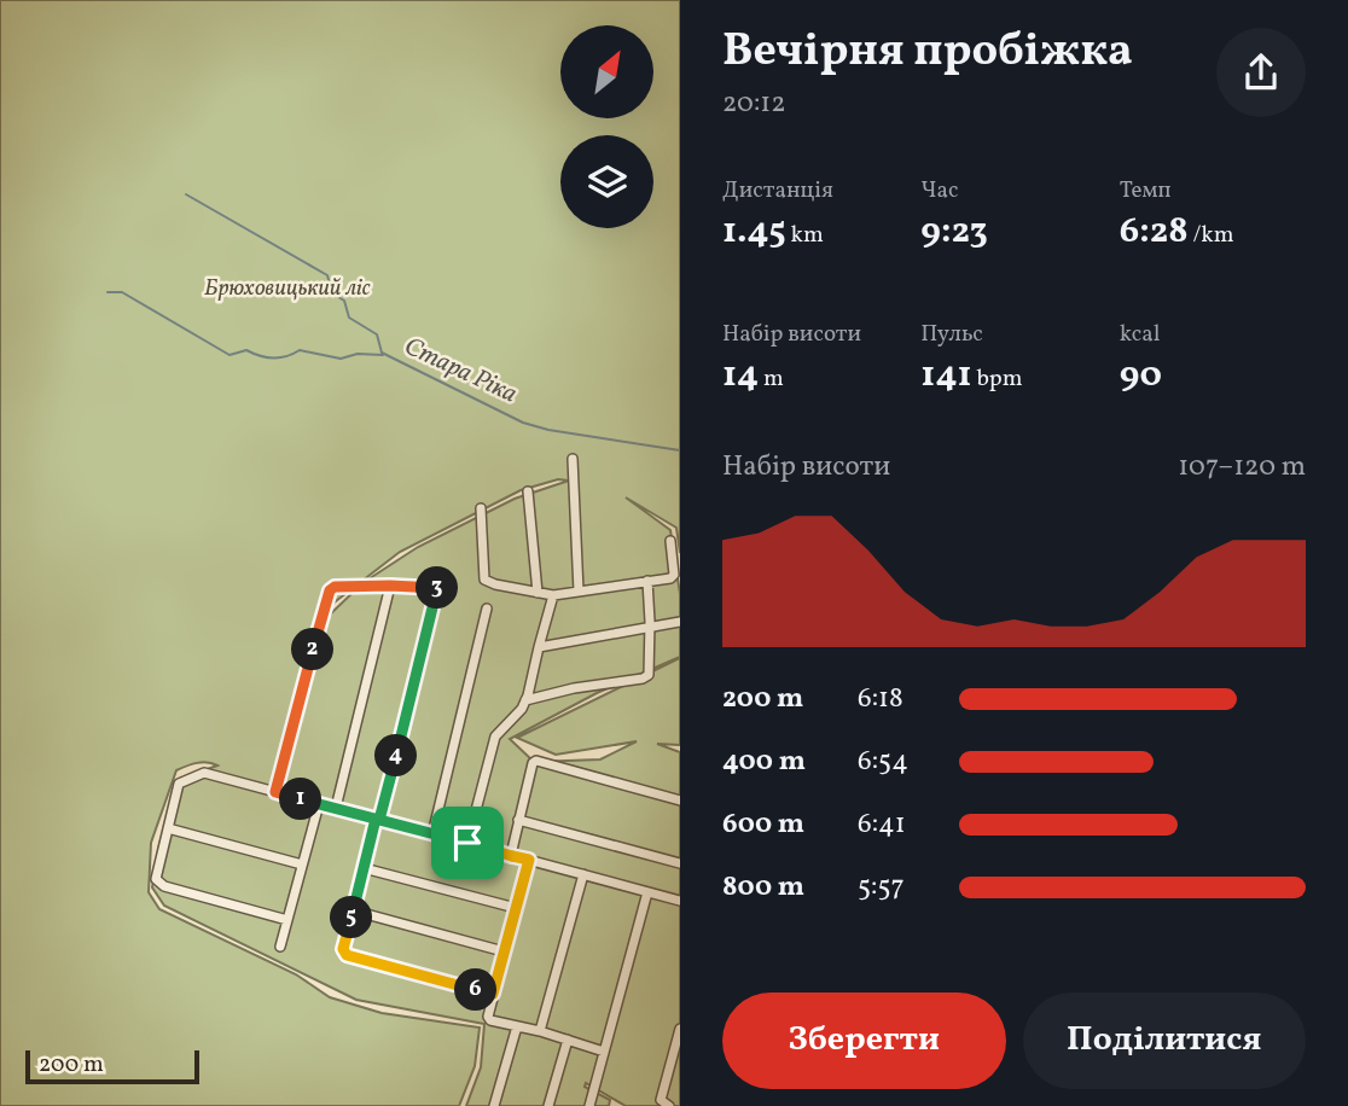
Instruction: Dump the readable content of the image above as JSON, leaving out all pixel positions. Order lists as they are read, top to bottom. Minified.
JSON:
{"water":["Стара Ріка"],"parks":["Брюховицький ліс"],"scale_bar":"200 m","north":"top right","page":{"heading":["Вечірня пробіжка","20:12"],"stats":[["Дистанція","1.45 km"],["Час","9:23"],["Темп","6:28 /km"],["Набір висоти","14 m"],["Пульс","141 bpm"],["kcal","90"]],"chart":["Набір висоти","107–120 m"],"pins":["3","2","4","1","5","6"],"list":[{"name":"200 m","note":"6:18"},{"name":"400 m","note":"6:54"},{"name":"600 m","note":"6:41"},{"name":"800 m","note":"5:57"}],"buttons":["Зберегти","Поділитися"],"scale":"200 m"}}
